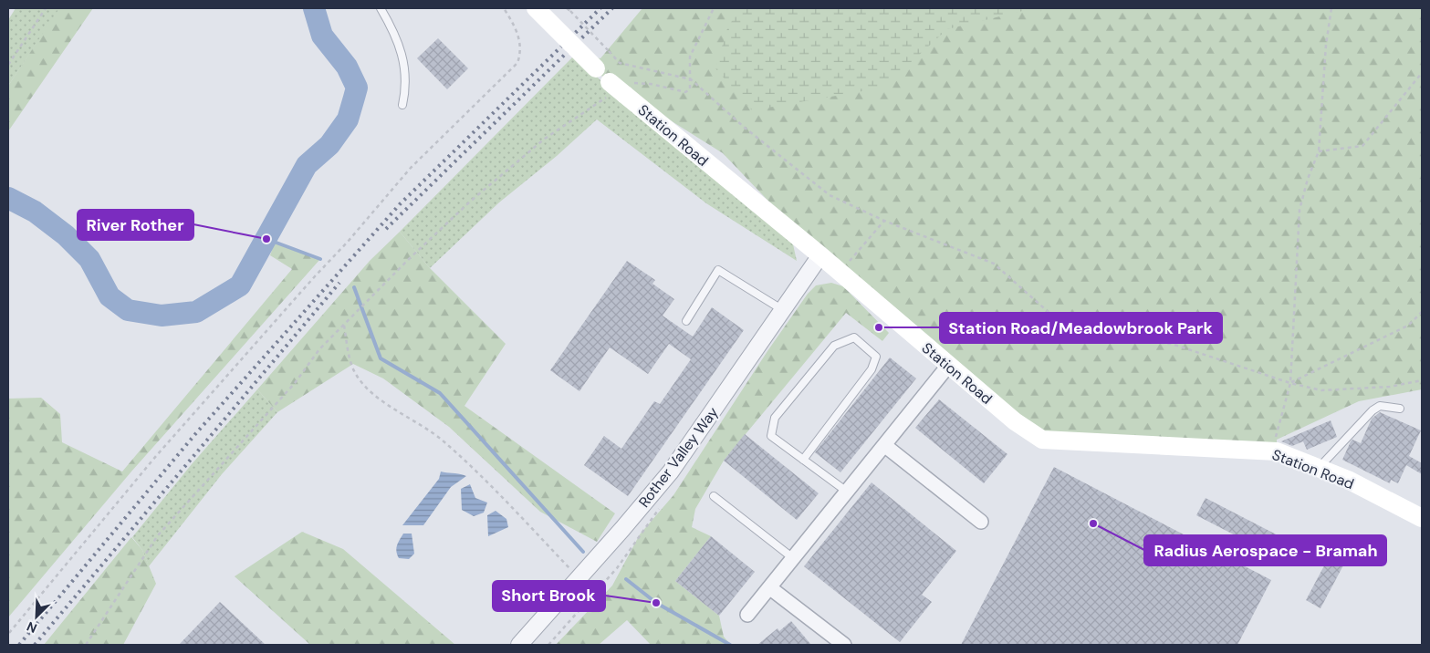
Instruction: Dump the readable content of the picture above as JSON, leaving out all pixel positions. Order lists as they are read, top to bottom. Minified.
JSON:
{"streets":{"main road":["Station Road"],"street":["Rother Valley Way"]},"crossings":[["Station Road","Rother Valley Way"]],"places":["River Rother","Station Road/Meadowbrook Park","Radius Aerospace - Bramah","Short Brook"],"north":"bottom left"}
